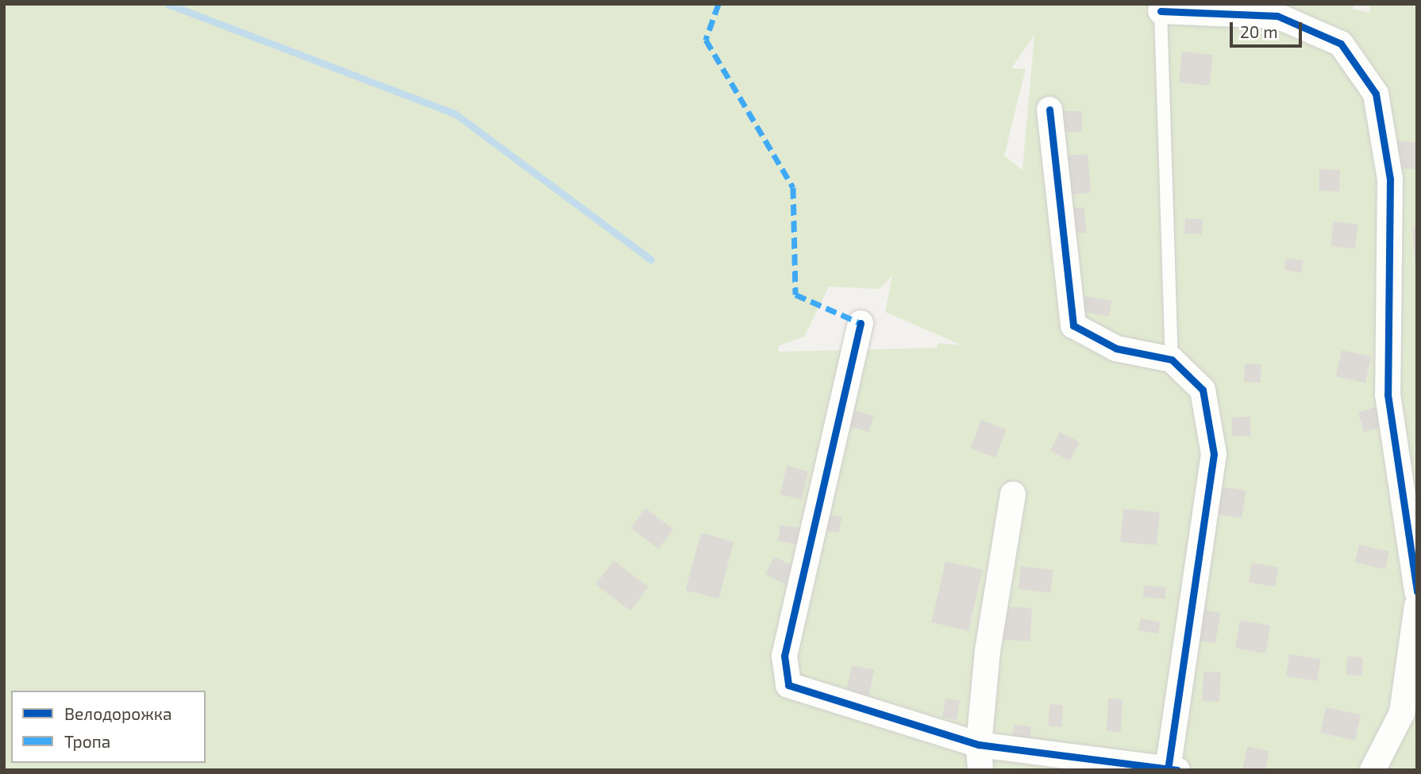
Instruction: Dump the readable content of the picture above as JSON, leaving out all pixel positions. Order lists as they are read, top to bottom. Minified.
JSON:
{"legend":["Велодорожка","Тропа"],"scale_bar":"20 m"}
